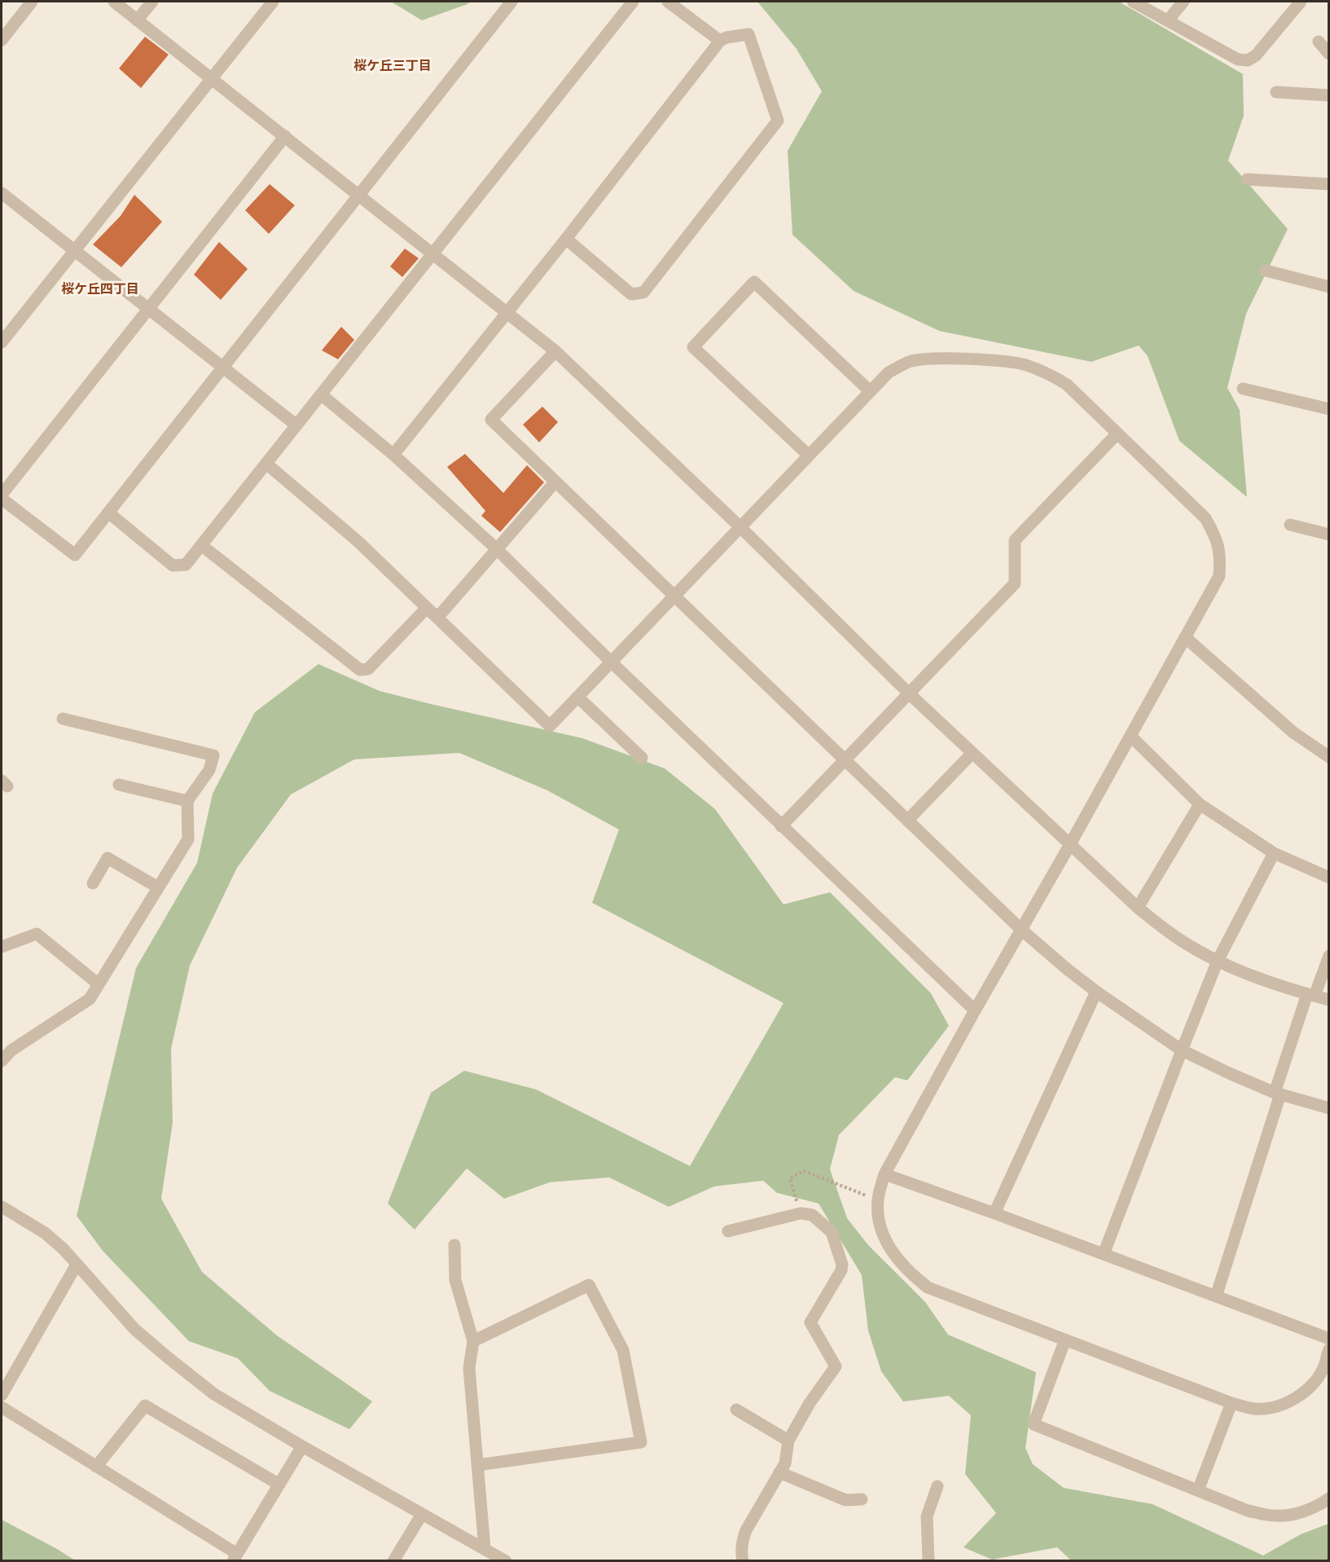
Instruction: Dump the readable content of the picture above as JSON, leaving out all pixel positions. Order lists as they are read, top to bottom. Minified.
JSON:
{"districts":["桜ケ丘三丁目","桜ケ丘四丁目"]}
